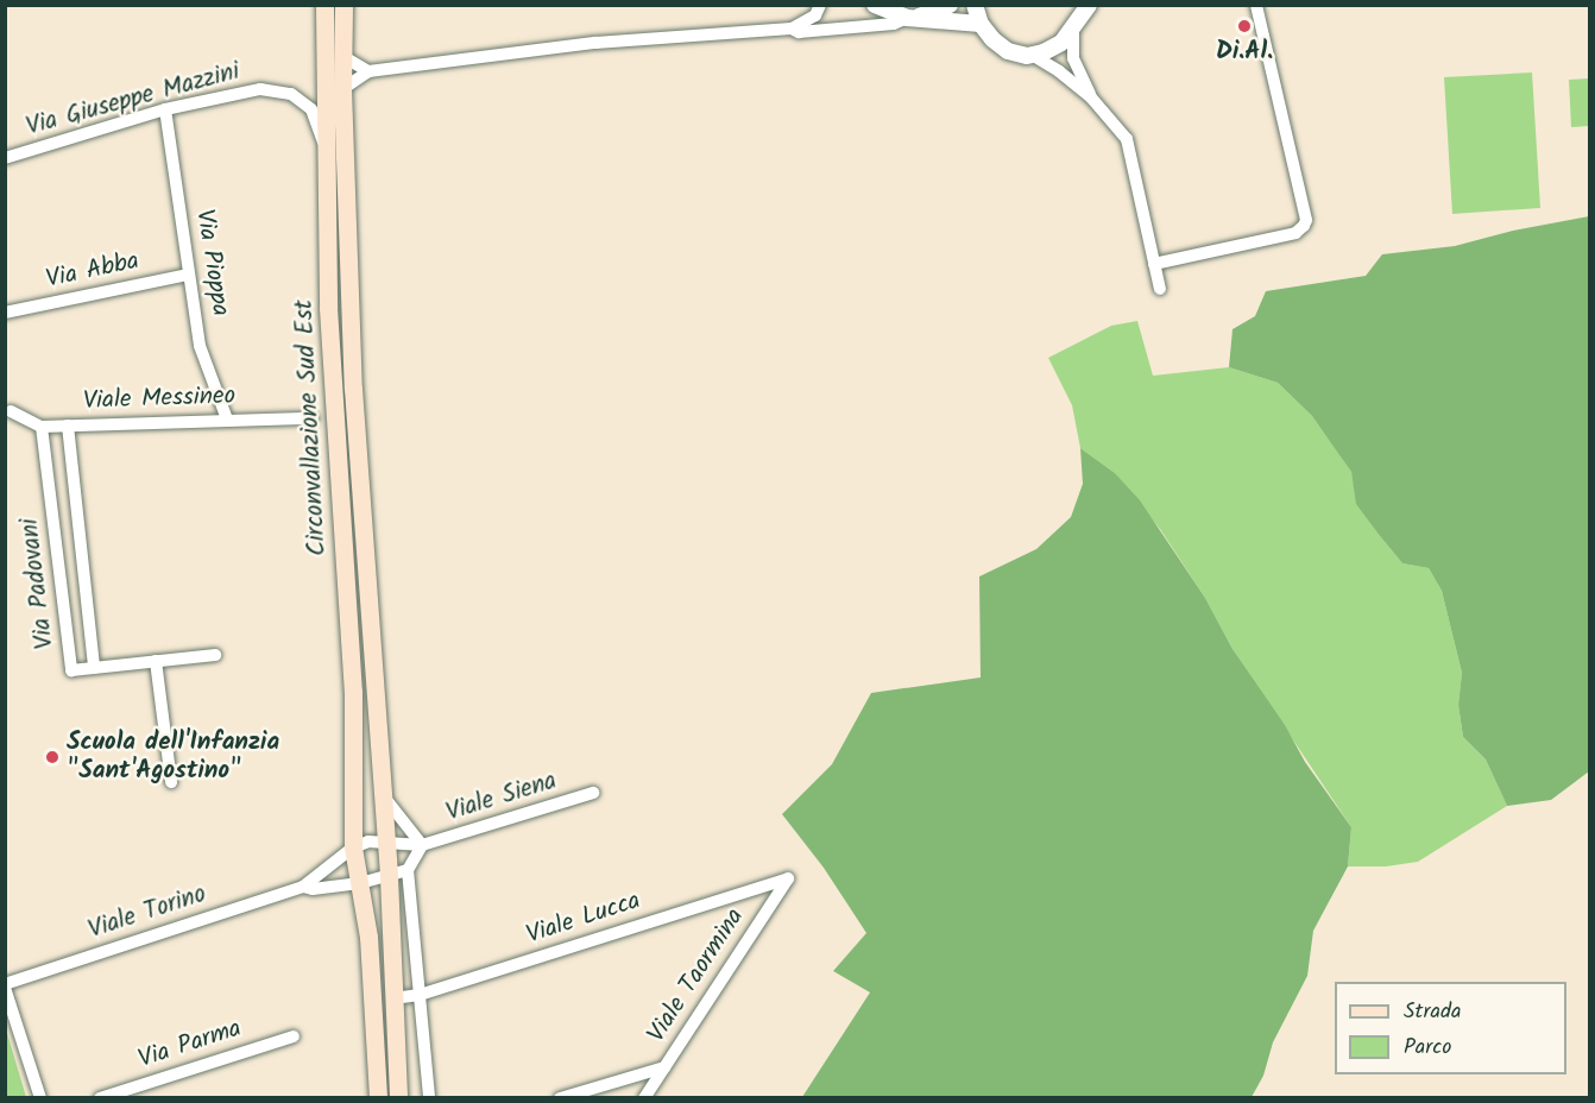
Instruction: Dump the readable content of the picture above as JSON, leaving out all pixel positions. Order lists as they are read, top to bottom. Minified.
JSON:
{"streets":{"main road":["Circonvallazione Sud Est"],"street":["Via Giuseppe Mazzini","Via Pioppa","Via Abba","Viale Messineo","Via Padovani","Viale Siena","Viale Torino","Viale Lucca","Viale Taormina","Via Parma"]},"crossings":[["Via Giuseppe Mazzini","Via Pioppa"],["Via Giuseppe Mazzini","Circonvallazione Sud Est"],["Via Pioppa","Via Abba"],["Via Pioppa","Viale Messineo"],["Viale Messineo","Via Padovani"],["Circonvallazione Sud Est","Viale Siena"],["Circonvallazione Sud Est","Viale Torino"],["Circonvallazione Sud Est","Viale Lucca"],["Viale Lucca","Viale Taormina"]],"places":["Di.Al.","Scuola dell'Infanzia \"Sant'Agostino\""],"legend":["Strada","Parco"]}
